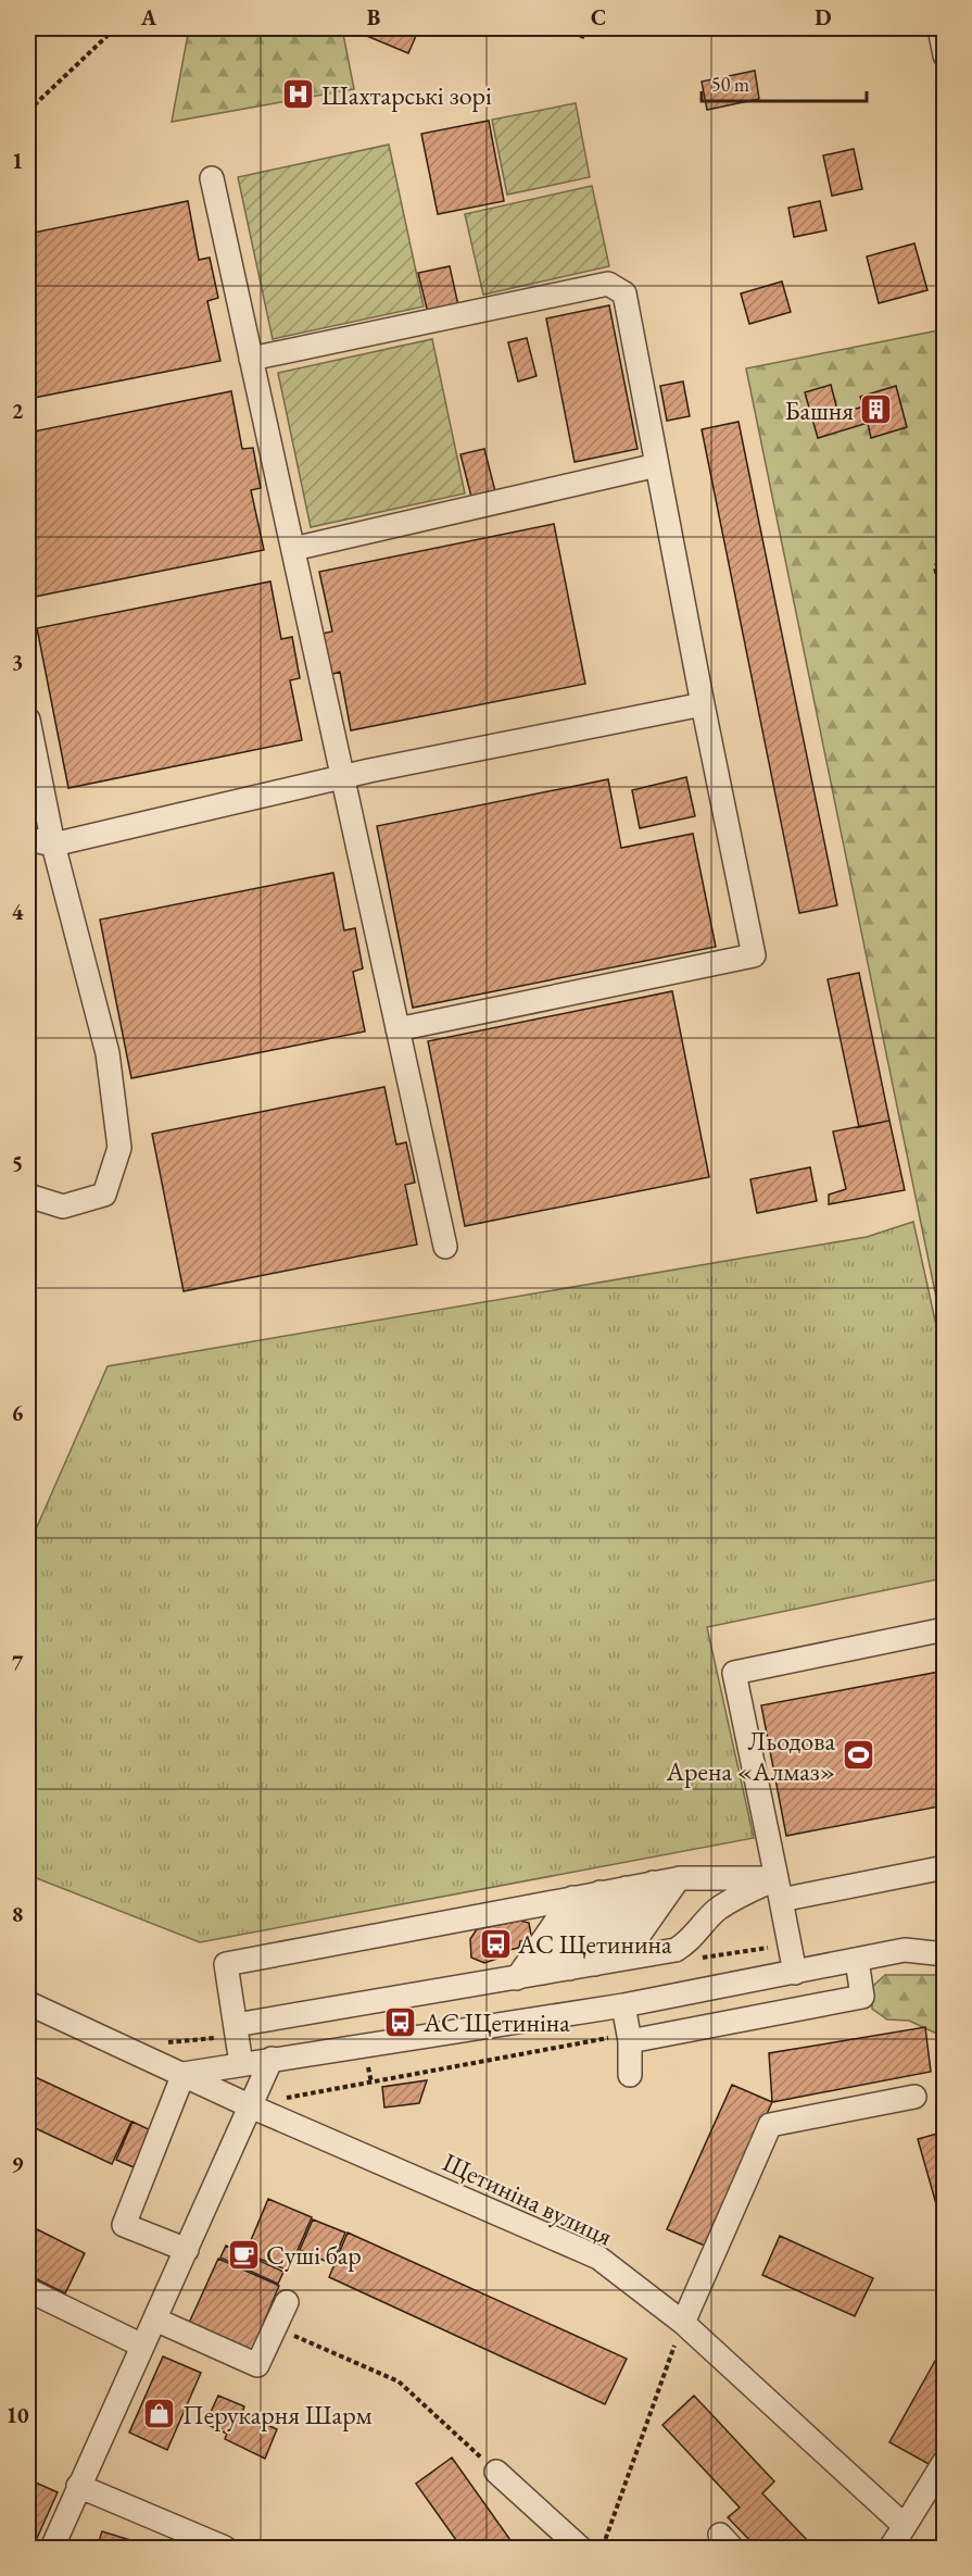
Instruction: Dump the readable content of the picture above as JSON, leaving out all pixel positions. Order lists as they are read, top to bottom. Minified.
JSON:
{"streets":{"street":["Щетиніна вулиця"]},"places":{"hospital":["Шахтарські зорі"],"building":["Башня"],"sports":["Льодова Арена «Алмаз»"],"bus stop":["АС Щетинина","АС Щетиніна"],"cafe":["Суші бар"],"shop":["Перукарня Шарм"]},"scale_bar":"50 m","grid":{"columns":["A","B","C","D"],"rows":["1","2","3","4","5","6","7","8","9","10"]}}
